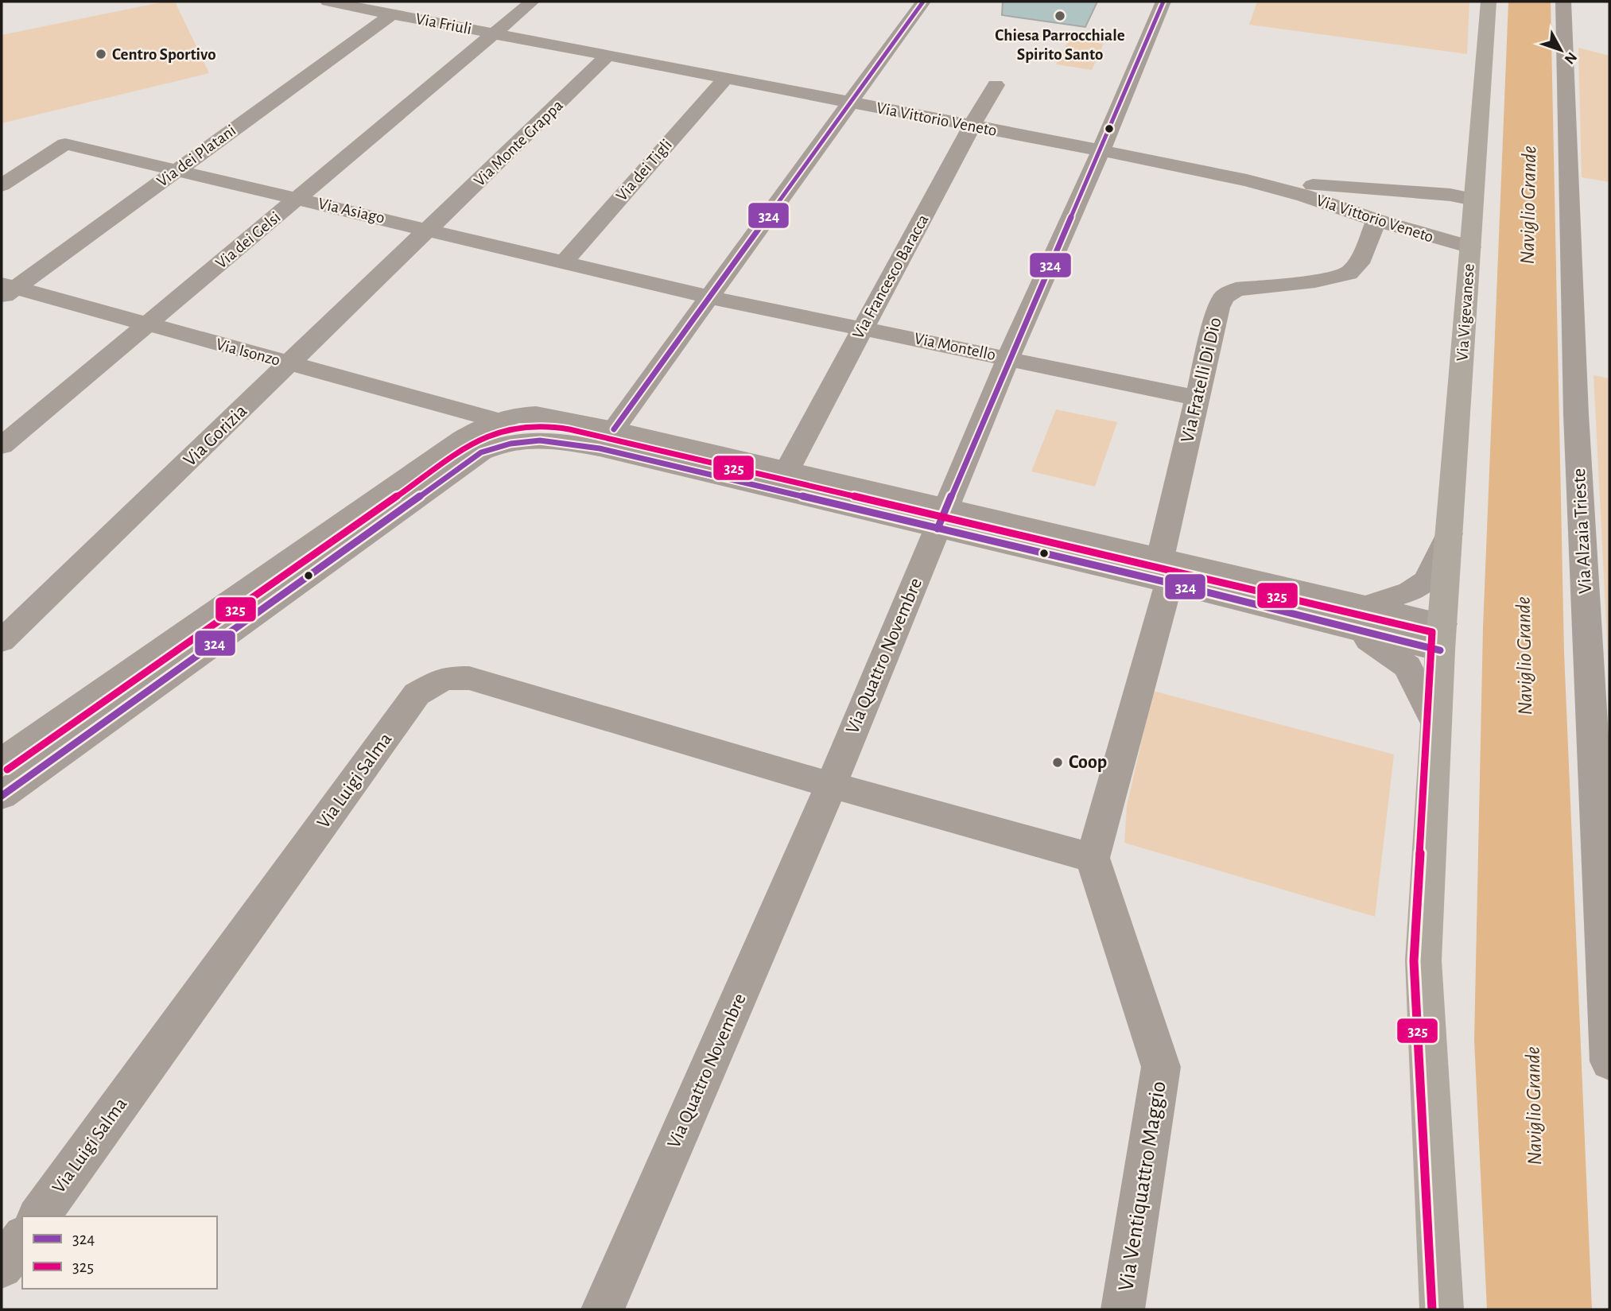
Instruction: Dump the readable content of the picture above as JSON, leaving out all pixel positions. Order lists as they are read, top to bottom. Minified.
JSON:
{"streets":{"main road":["Via Vigevanese"],"street":["Via Friuli","Via Vittorio Veneto","Via Monte Grappa","Via dei Platani","Via dei Tigli","Via Asiago","Via dei Gelsi","Via Francesco Baracca","Via Montello","Via Isonzo","Via Fratelli Di Dio","Via Gorizia","Via Alzaia Trieste","Via Quattro Novembre","Via Luigi Salma","Via Ventiquattro Maggio"]},"crossings":[["Via Friuli","Via Vittorio Veneto"],["Via Friuli","Via dei Platani"],["Via Friuli","Via dei Gelsi"],["Via Vittorio Veneto","Via Monte Grappa"],["Via Vittorio Veneto","Via dei Tigli"],["Via Vittorio Veneto","Via dei Gelsi"],["Via Vittorio Veneto","Via Francesco Baracca"],["Via Vittorio Veneto","Via Vigevanese"],["Via Vittorio Veneto","Via Fratelli Di Dio"],["Via Vittorio Veneto","Via Quattro Novembre"],["Via Monte Grappa","Via Asiago"],["Via Monte Grappa","Via Gorizia"],["Via dei Platani","Via Asiago"],["Via dei Platani","Via Isonzo"],["Via dei Tigli","Via Asiago"],["Via Asiago","Via dei Gelsi"],["Via Asiago","Via Montello"],["Via Asiago","Via Gorizia"],["Via dei Gelsi","Via Isonzo"],["Via Francesco Baracca","Via Montello"],["Via Montello","Via Fratelli Di Dio"],["Via Montello","Via Quattro Novembre"],["Via Isonzo","Via Gorizia"],["Via Quattro Novembre","Via Luigi Salma"],["Via Luigi Salma","Via Ventiquattro Maggio"]],"water":["Naviglio Grande"],"places":["Chiesa Parrocchiale Spirito Santo","Centro Sportivo","Coop"],"lines":["transit line 324","transit line 325"],"legend":["324","325"],"north":"bottom right"}
